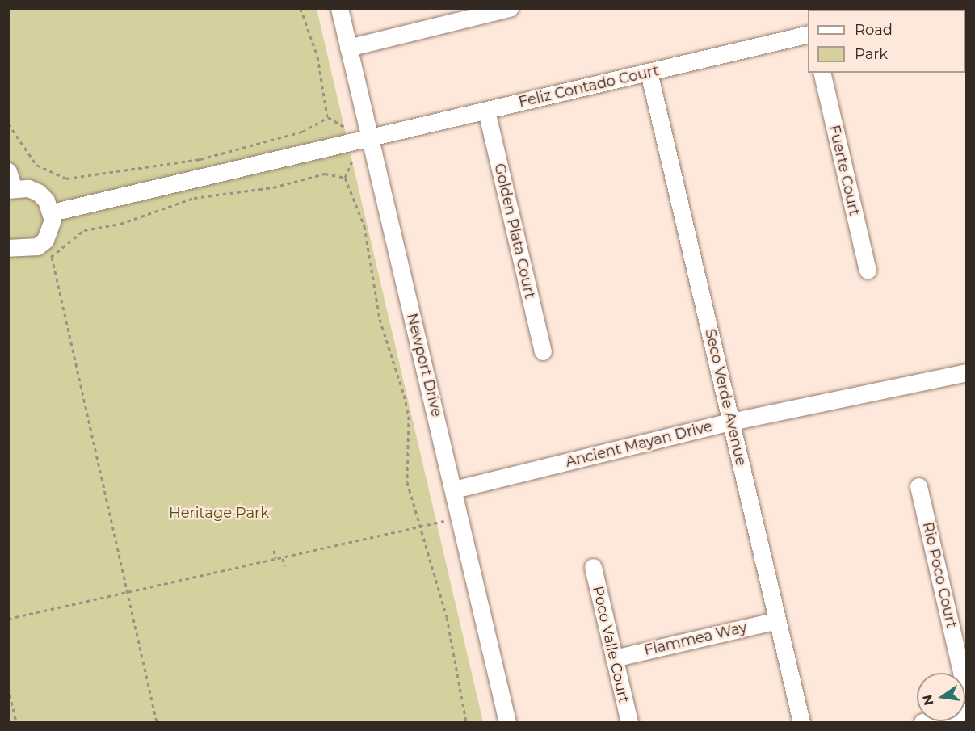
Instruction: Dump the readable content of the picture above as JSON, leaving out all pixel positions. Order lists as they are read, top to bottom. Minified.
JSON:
{"streets":{"street":["Feliz Contado Court","Fuerte Court","Golden Plata Court","Newport Drive","Seco Verde Avenue","Ancient Mayan Drive","Rio Poco Court","Flammea Way","Poco Valle Court"]},"crossings":[["Feliz Contado Court","Golden Plata Court"],["Feliz Contado Court","Newport Drive"],["Feliz Contado Court","Seco Verde Avenue"],["Newport Drive","Ancient Mayan Drive"],["Seco Verde Avenue","Ancient Mayan Drive"],["Seco Verde Avenue","Flammea Way"],["Flammea Way","Poco Valle Court"]],"parks":["Heritage Park"],"legend":["Road","Park"],"north":"left"}
